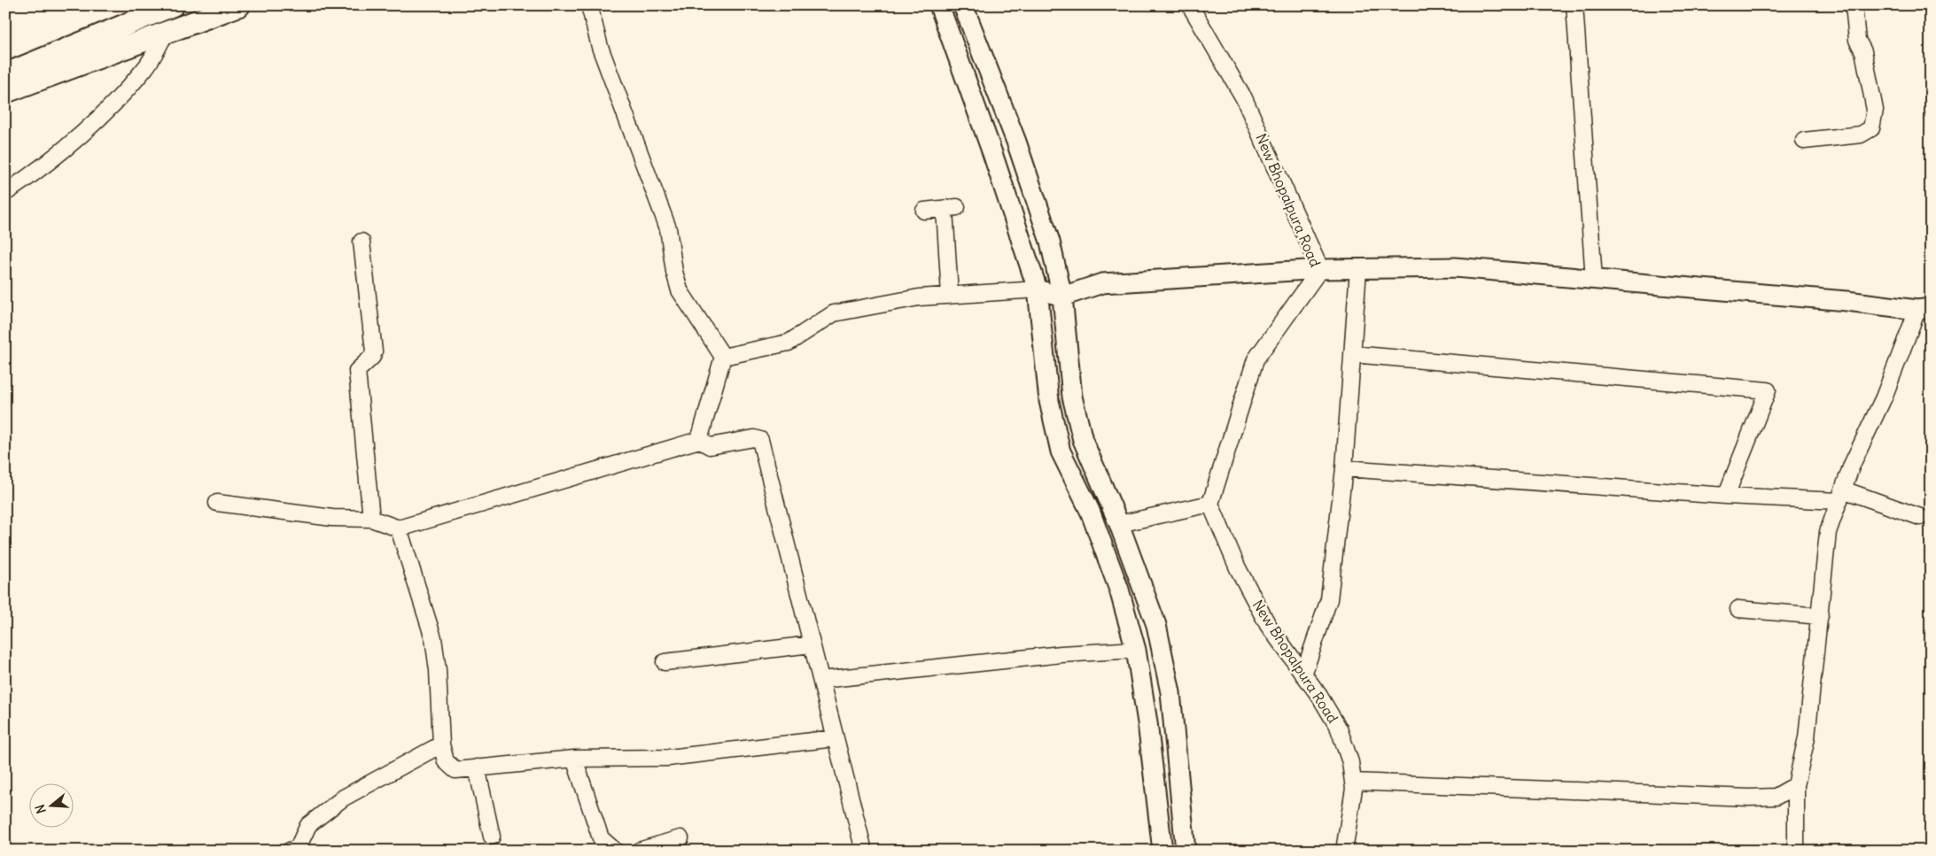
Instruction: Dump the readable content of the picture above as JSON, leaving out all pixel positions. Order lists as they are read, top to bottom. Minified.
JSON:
{"streets":{"street":["New Bhopalpura Road"]},"north":"left"}
